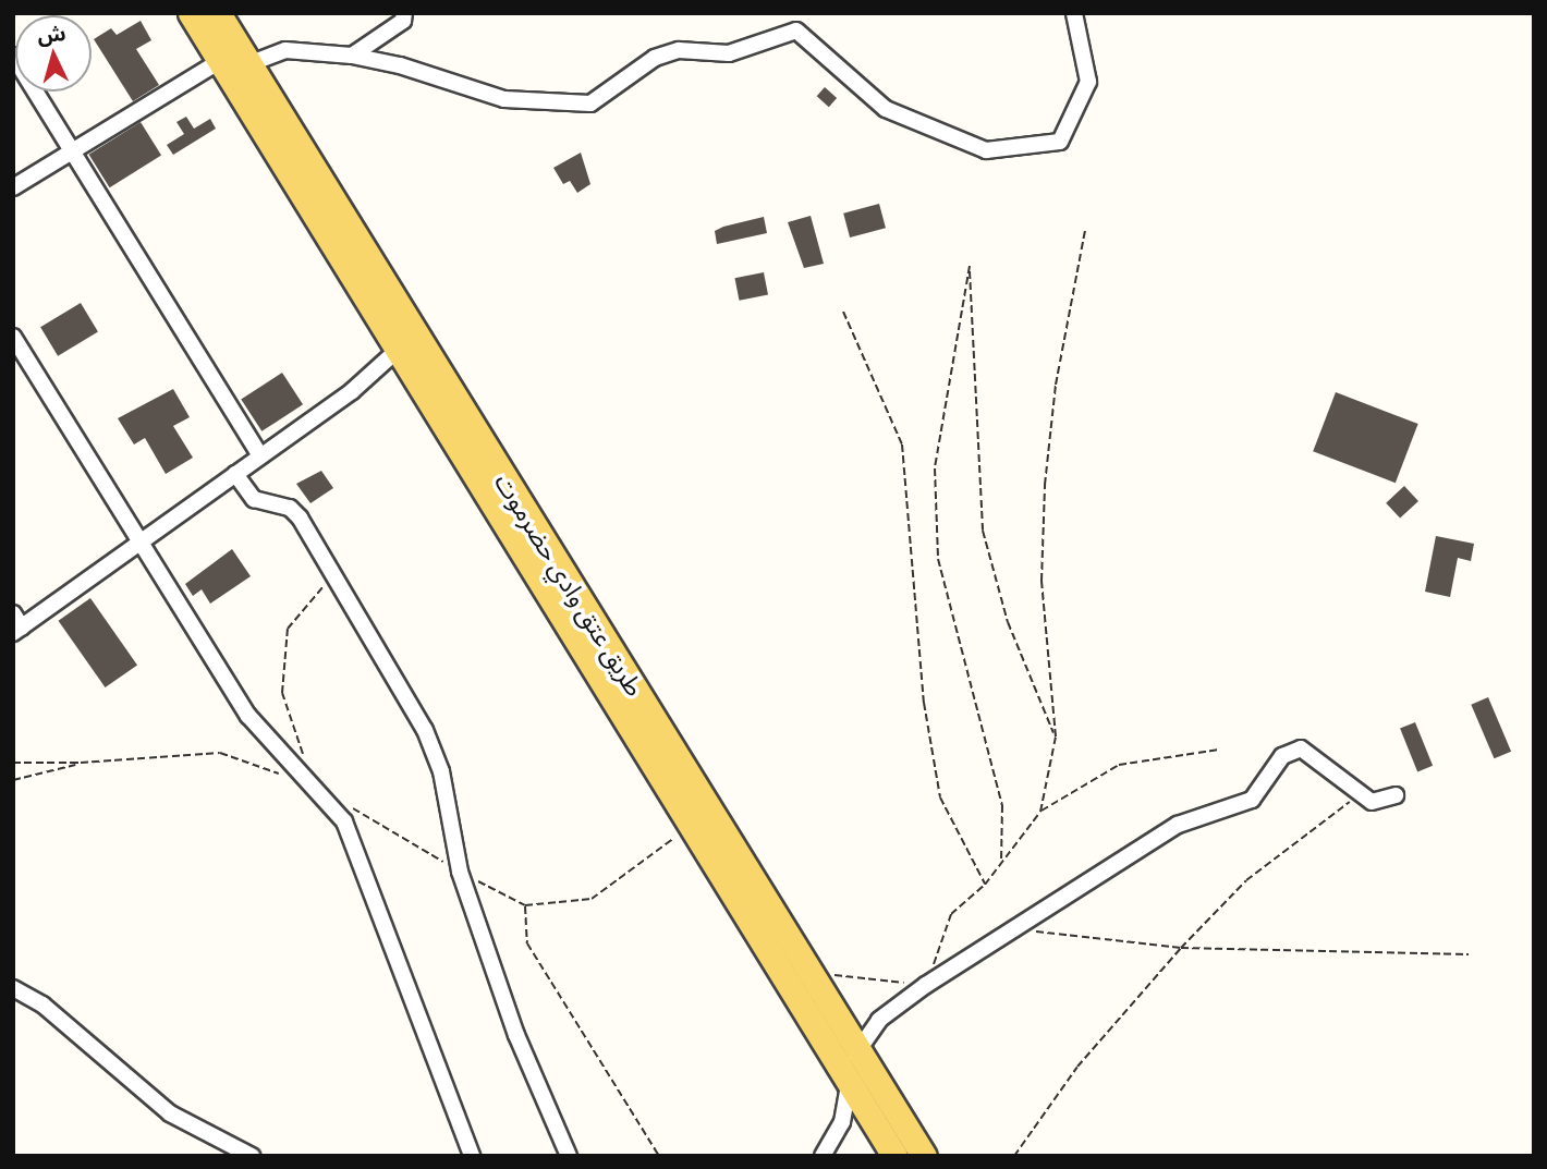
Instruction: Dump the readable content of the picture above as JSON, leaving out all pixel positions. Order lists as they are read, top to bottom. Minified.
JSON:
{"streets":{"main road":["طريق عتق وادي حضرموت"]},"north":"top"}
